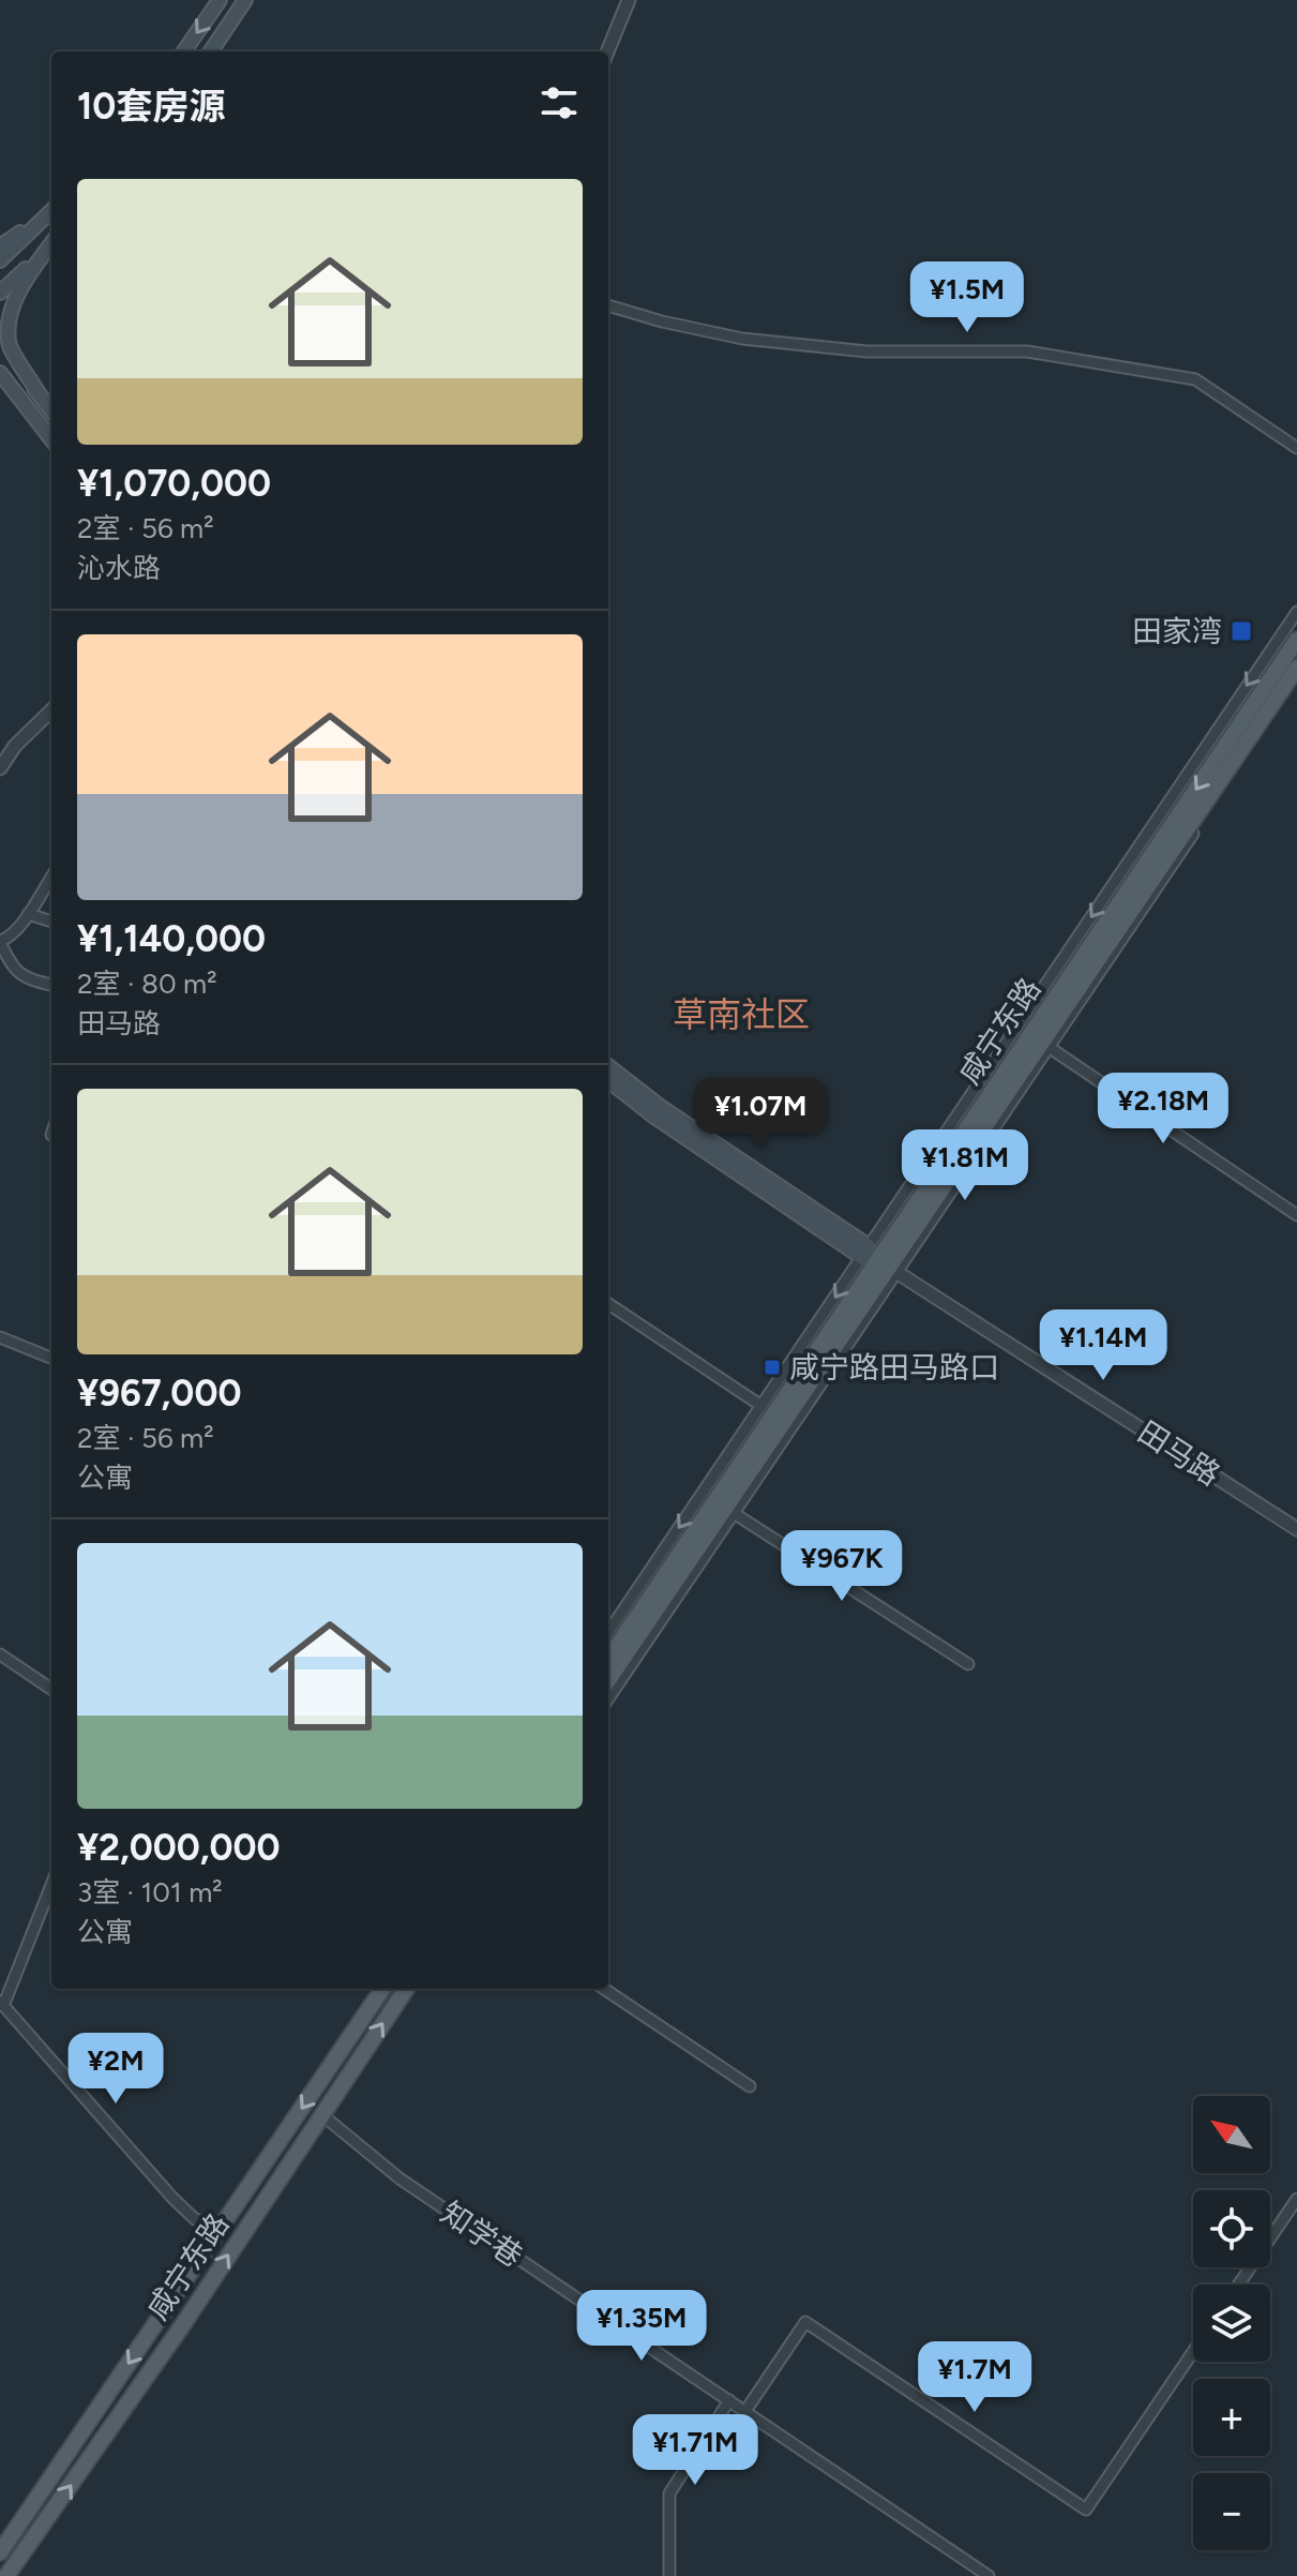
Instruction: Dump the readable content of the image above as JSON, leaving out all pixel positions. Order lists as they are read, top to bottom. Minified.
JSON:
{"streets":{"main road":["咸宁东路"],"street":["田马路","知学巷"]},"crossings":[["咸宁东路","田马路"],["咸宁东路","知学巷"]],"districts":["草南社区"],"places":{"transit":["田家湾","咸宁路田马路口"]},"north":"top left","page":{"heading":"10套房源","list":[{"name":"¥1,070,000","note":"2室 · 56 m² · 沁水路"},{"name":"¥1,140,000","note":"2室 · 80 m² · 田马路"},{"name":"¥967,000","note":"2室 · 56 m² · 公寓"},{"name":"¥2,000,000","note":"3室 · 101 m² · 公寓"}],"price":["¥1.5M","¥2.18M","¥1.07M","¥1.81M","¥1.14M","¥967K","¥2M","¥1.35M","¥1.7M","¥1.71M"],"map_buttons":["+","−"]}}
